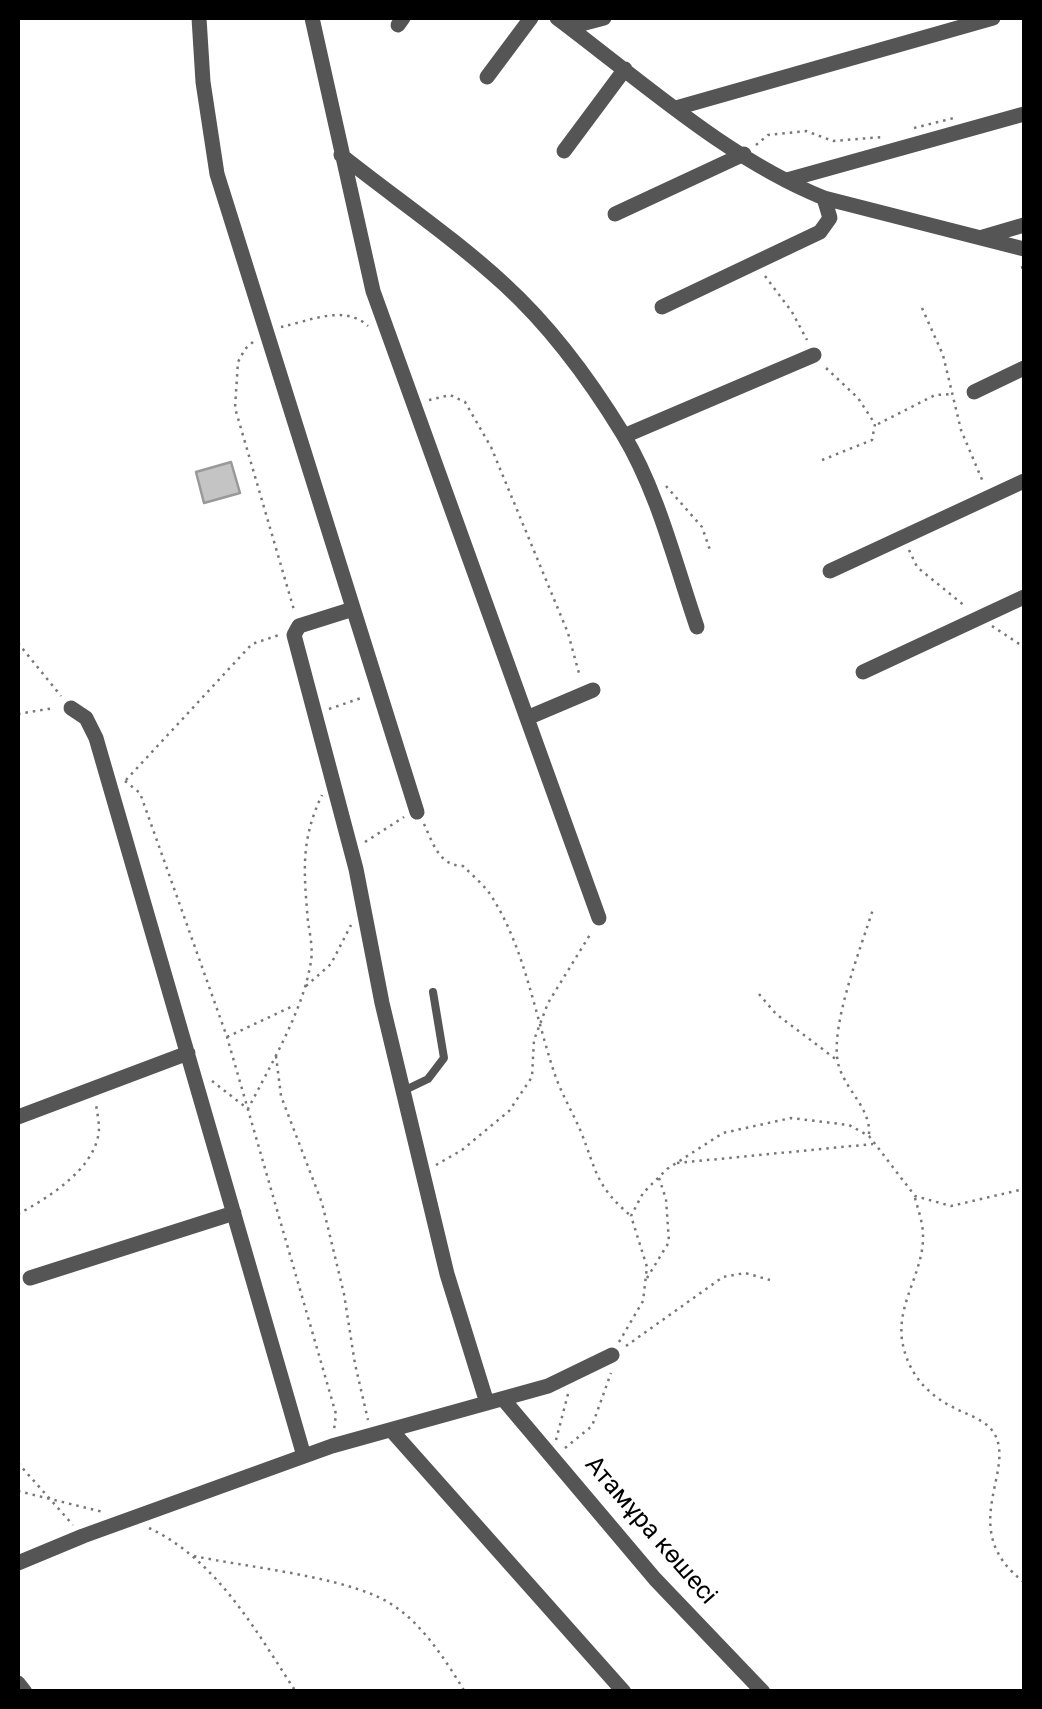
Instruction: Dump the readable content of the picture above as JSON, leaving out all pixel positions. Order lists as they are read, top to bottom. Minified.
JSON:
{"streets":{"street":["Атамұра көшесі"]}}
